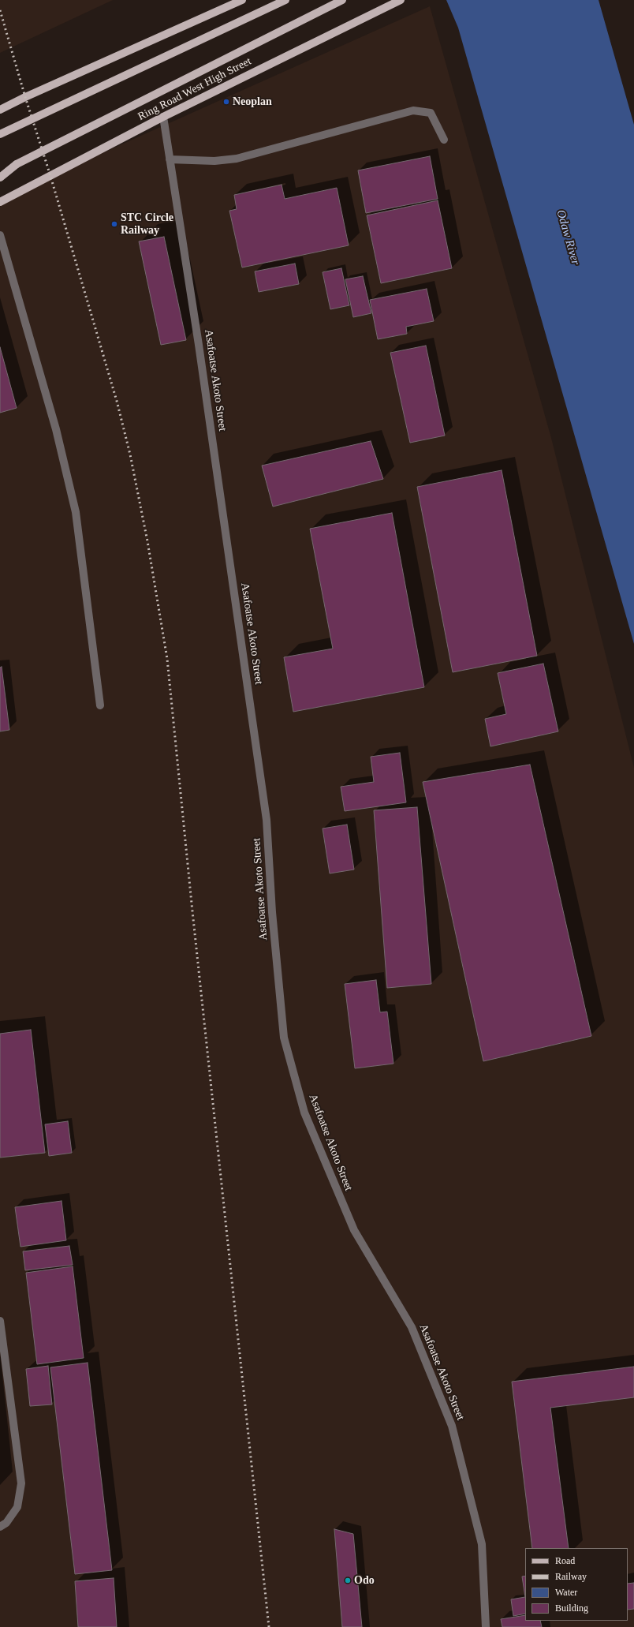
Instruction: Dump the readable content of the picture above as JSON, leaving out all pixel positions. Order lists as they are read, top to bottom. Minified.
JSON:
{"streets":{"main road":["Ring Road West High Street"],"street":["Asafoatse Akoto Street"]},"crossings":[["Ring Road West High Street","Asafoatse Akoto Street"]],"water":["Odaw River"],"places":["Neoplan","STC Circle Railway","Odo"],"legend":["Road","Railway","Water","Building"]}
